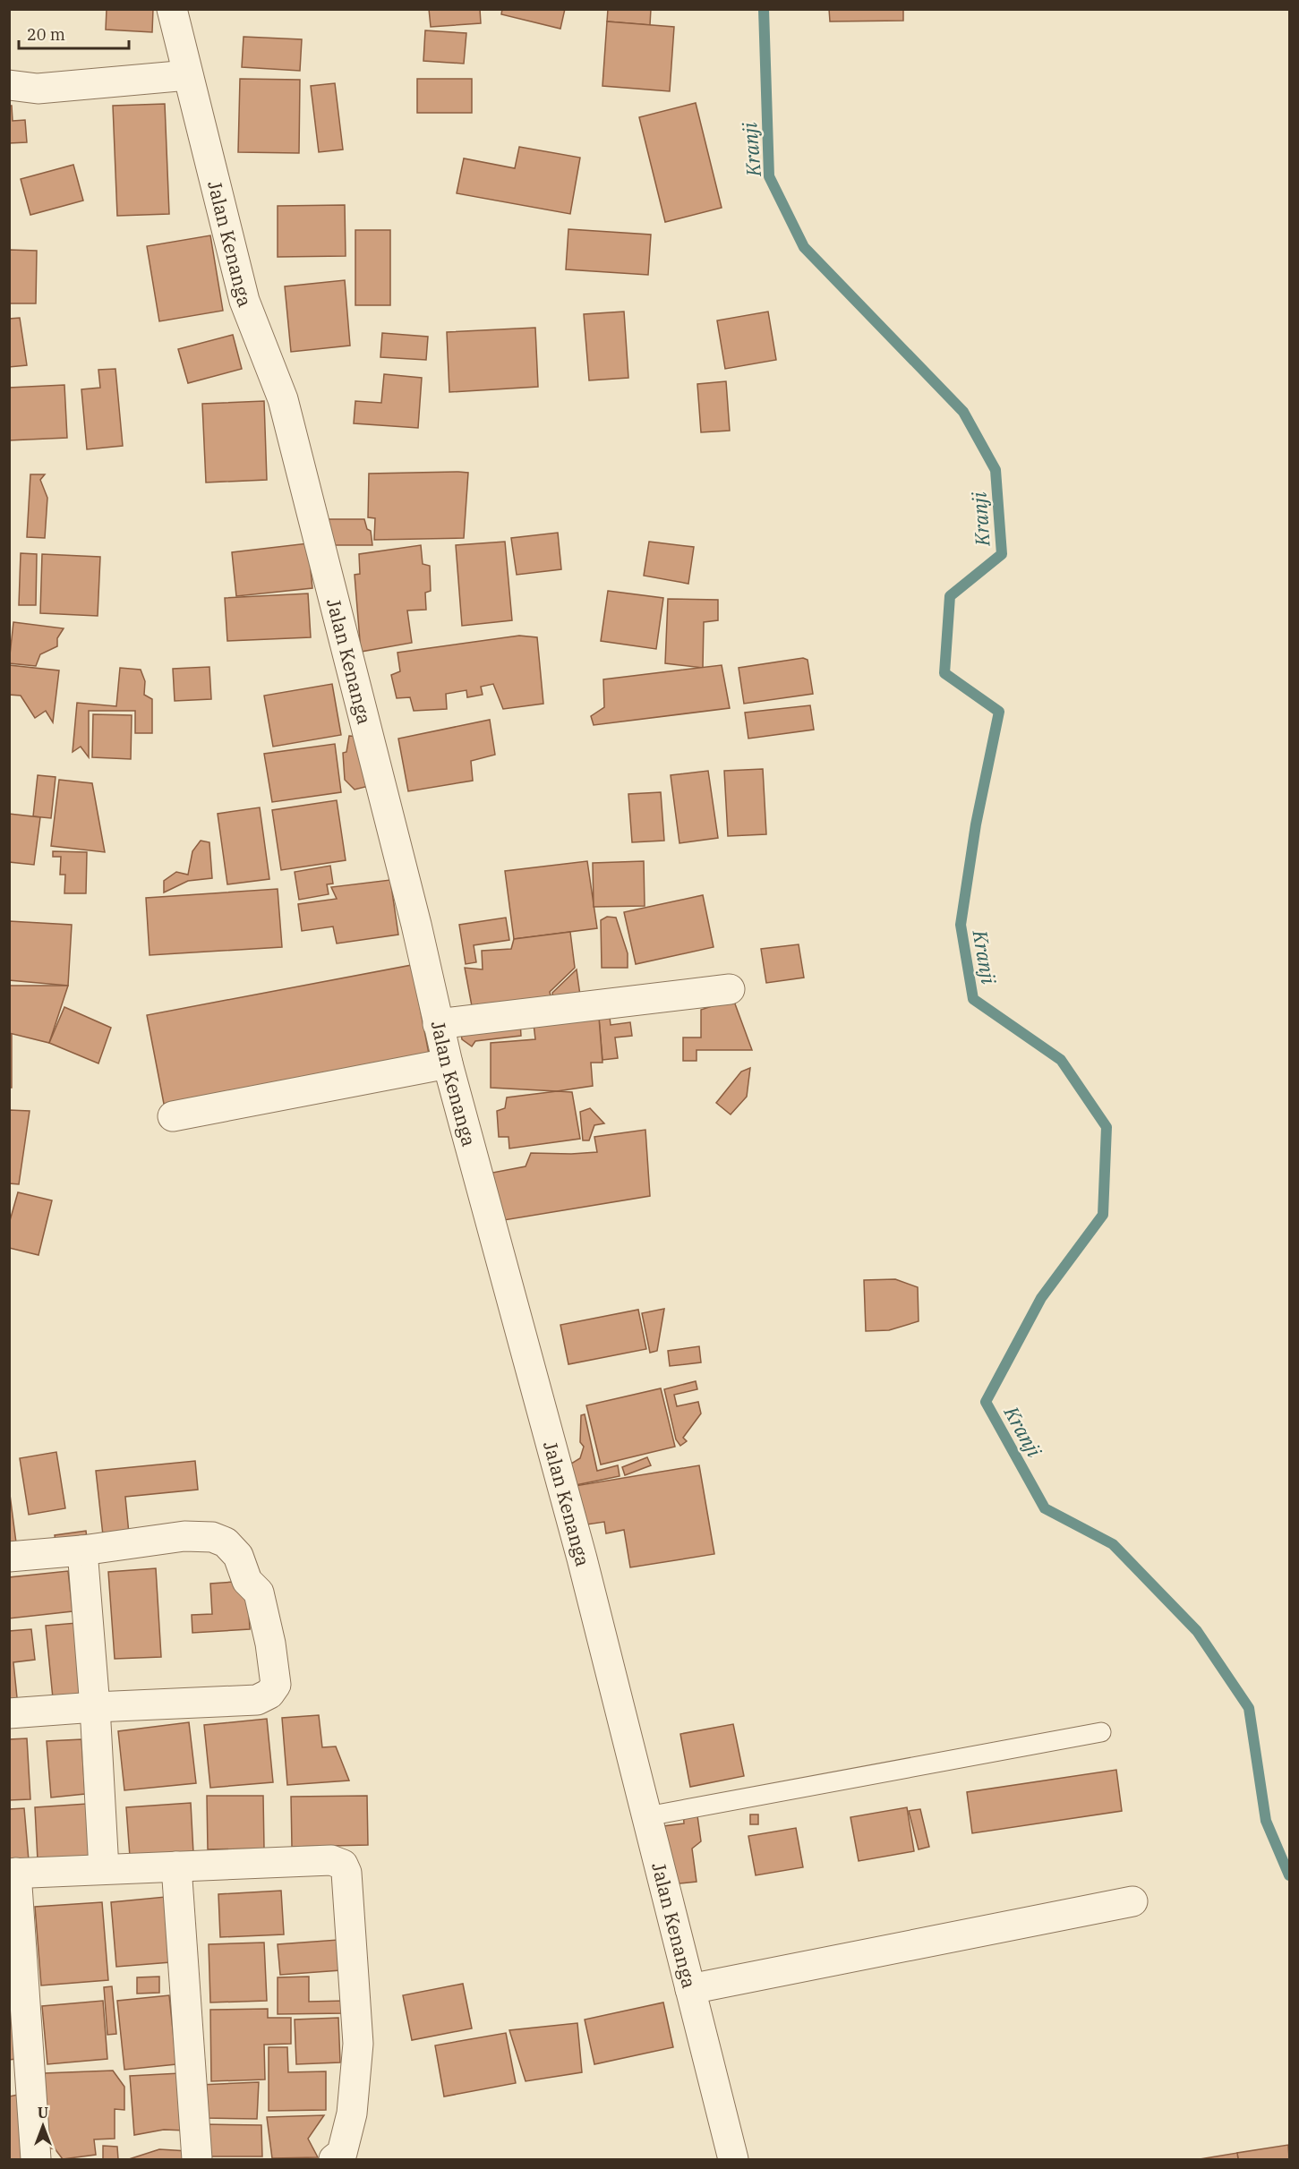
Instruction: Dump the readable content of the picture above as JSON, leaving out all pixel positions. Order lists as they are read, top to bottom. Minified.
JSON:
{"streets":{"street":["Jalan Kenanga"]},"water":["Kranji"],"scale_bar":"20 m","north":"top"}
